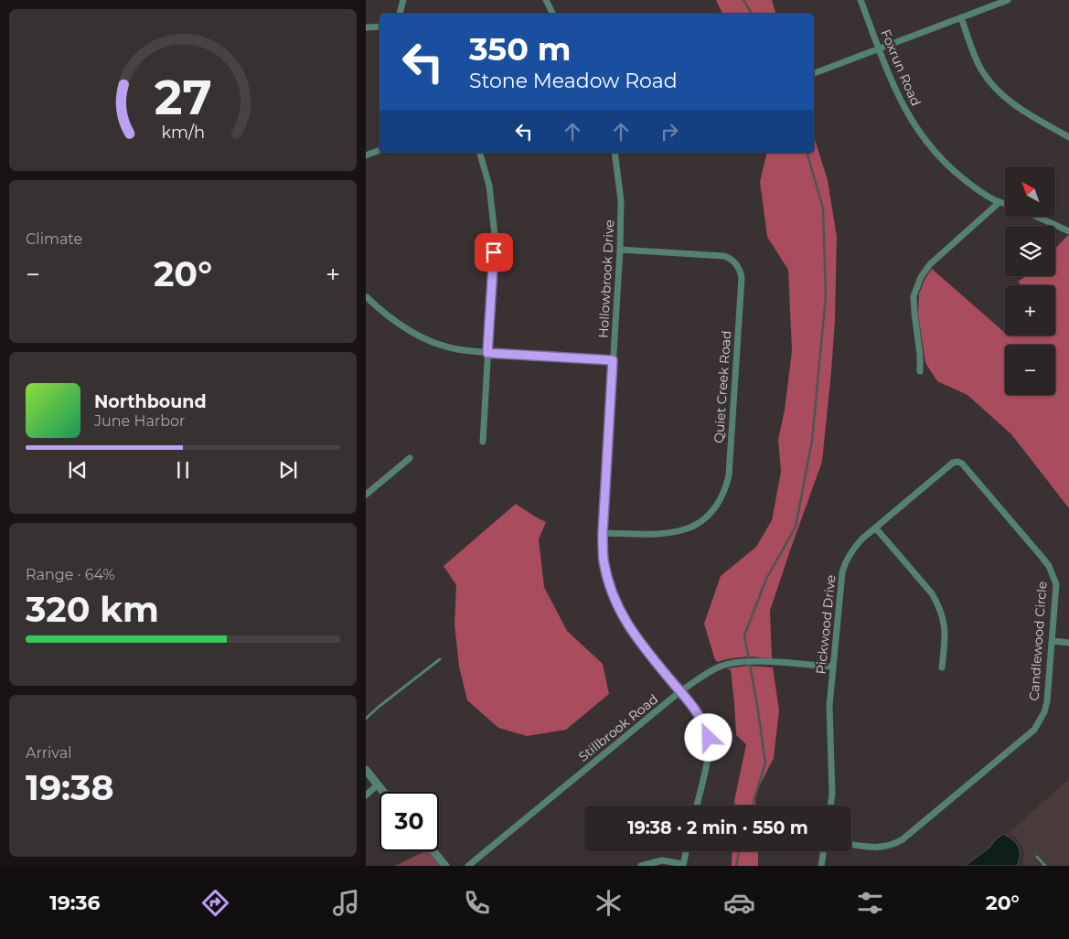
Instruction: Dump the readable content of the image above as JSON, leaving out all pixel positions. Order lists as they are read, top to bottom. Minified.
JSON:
{"streets":{"street":["Foxrun Road","Hollowbrook Drive","Quiet Creek Road","Pickwood Drive","Candlewood Circle","Stillbrook Road"]},"crossings":[["Hollowbrook Drive","Quiet Creek Road"],["Hollowbrook Drive","Stillbrook Road"],["Pickwood Drive","Candlewood Circle"],["Pickwood Drive","Stillbrook Road"]],"north":"top left","page":{"turn":["350 m","Stone Meadow Road"],"map_buttons":["+","−"],"tile":["Climate",["Range · 64%","320 km"],["Arrival","19:38"]],"heat":["−","20°","+"],"song":["Northbound","June Harbor"],"limit":"30","trip":"19:38 · 2 min · 550 m","tabs":["19:36","20°"],"gauge":["27","km/h"]}}
